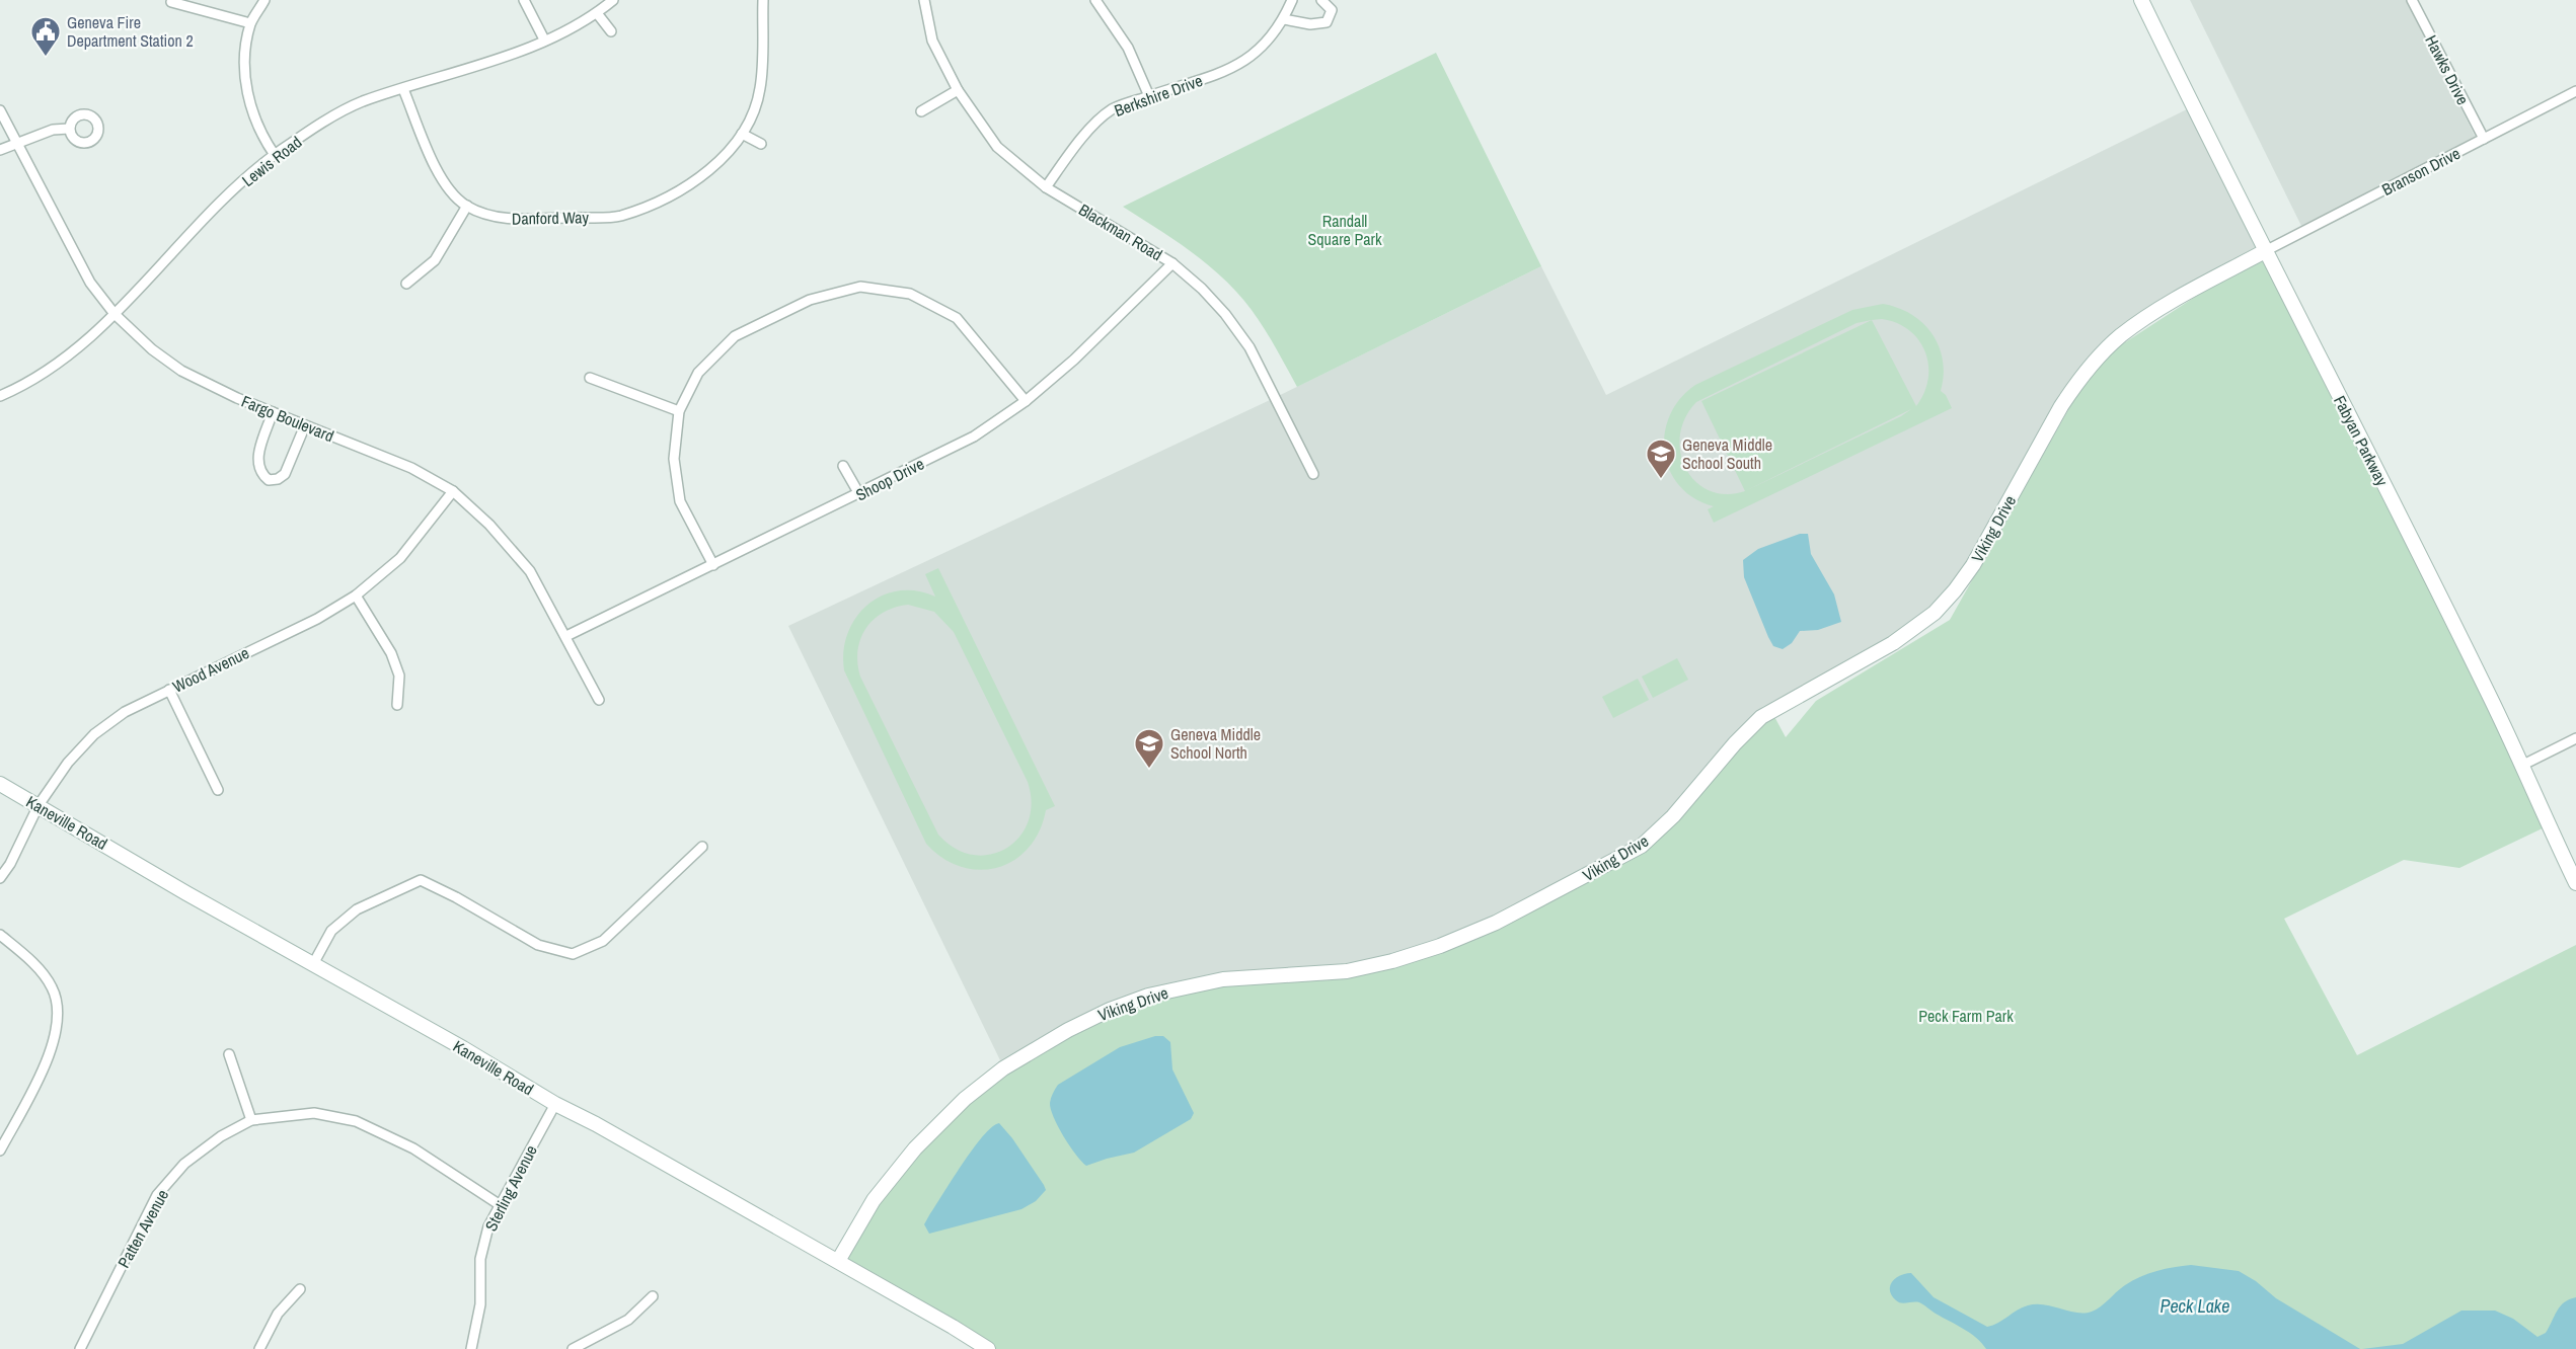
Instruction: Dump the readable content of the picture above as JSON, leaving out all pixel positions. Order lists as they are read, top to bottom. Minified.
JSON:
{"streets":{"main road":["Fabyan Parkway","Viking Drive","Kaneville Road"],"street":["Hawks Drive","Berkshire Drive","Lewis Road","Branson Drive","Danford Way","Blackman Road","Fargo Boulevard","Shoop Drive","Wood Avenue","Sterling Avenue","Patten Avenue"]},"crossings":[["Hawks Drive","Branson Drive"],["Berkshire Drive","Blackman Road"],["Lewis Road","Danford Way"],["Lewis Road","Fargo Boulevard"],["Branson Drive","Fabyan Parkway"],["Branson Drive","Viking Drive"],["Blackman Road","Shoop Drive"],["Fargo Boulevard","Shoop Drive"],["Fargo Boulevard","Wood Avenue"],["Fabyan Parkway","Viking Drive"],["Viking Drive","Kaneville Road"],["Wood Avenue","Kaneville Road"],["Kaneville Road","Sterling Avenue"],["Sterling Avenue","Patten Avenue"]],"water":["Peck Lake"],"parks":["Randall Square Park","Peck Farm Park"],"places":{"public building":["Geneva Fire Department Station 2"],"school or university":["Geneva Middle School South","Geneva Middle School North"]}}
